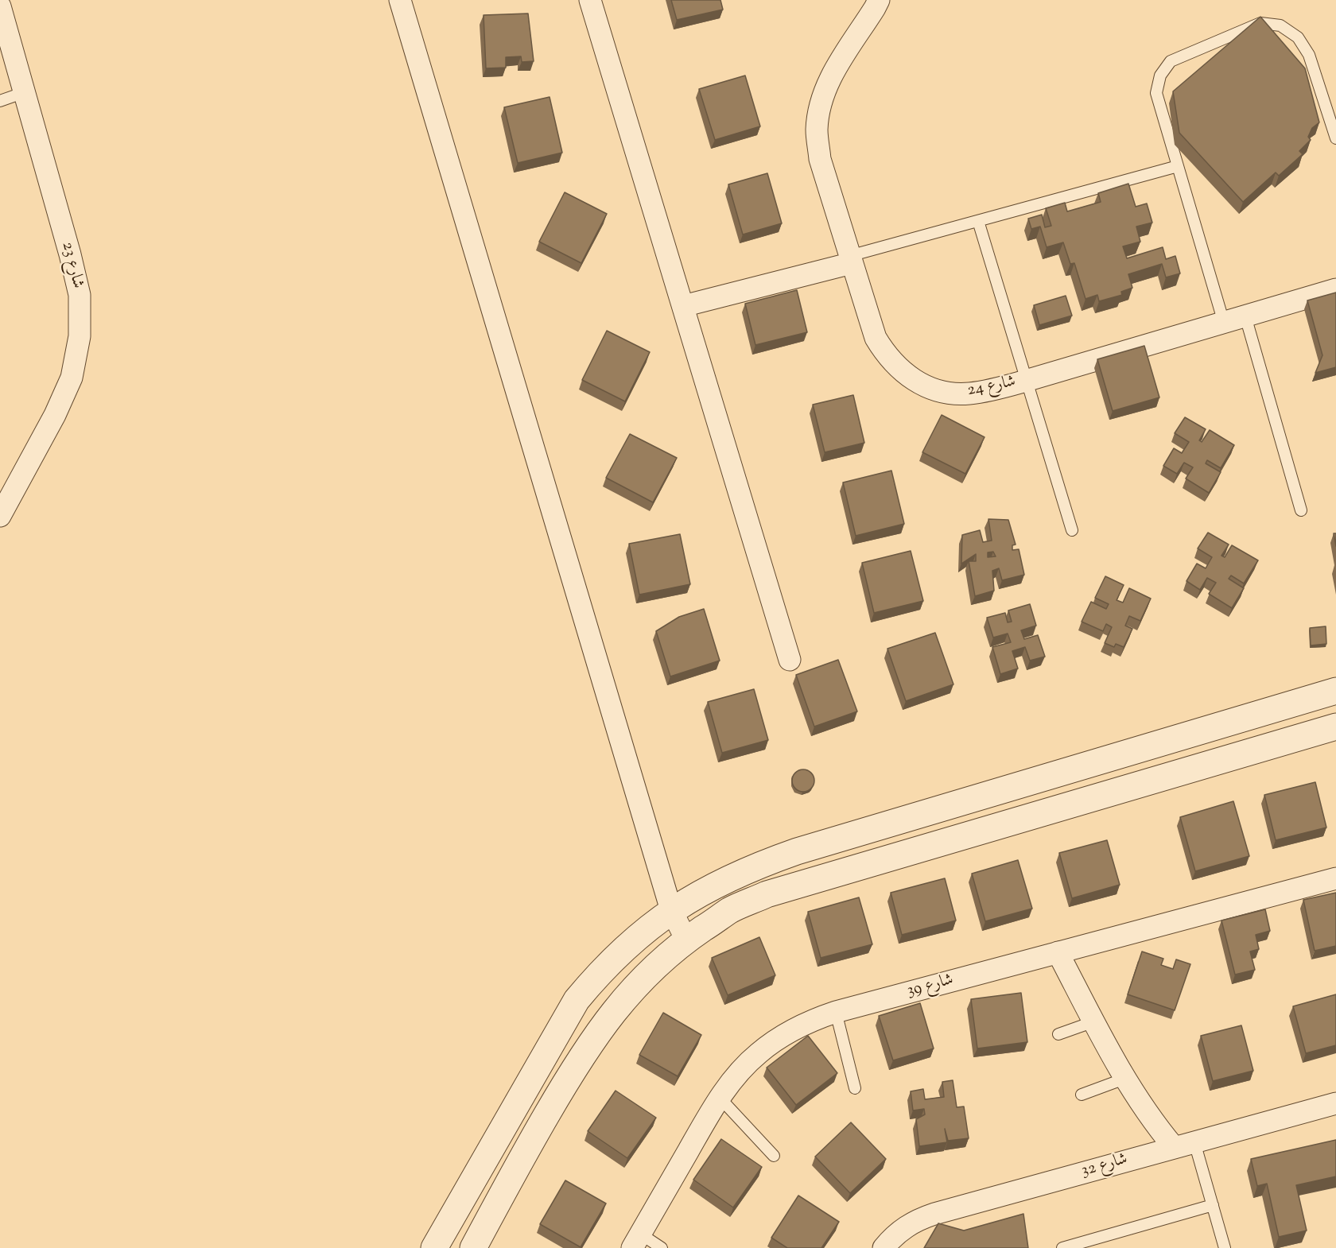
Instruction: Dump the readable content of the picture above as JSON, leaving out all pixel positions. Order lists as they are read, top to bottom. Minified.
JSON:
{"streets":{"street":["شارع 23","شارع 24","شارع 39","شارع 32"]}}
